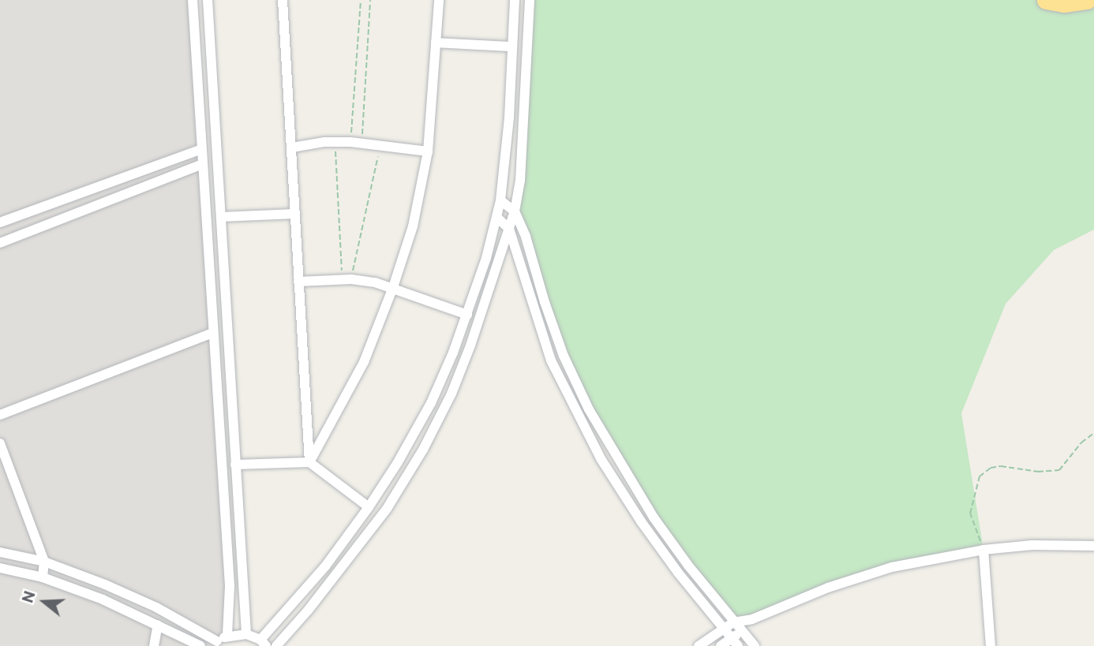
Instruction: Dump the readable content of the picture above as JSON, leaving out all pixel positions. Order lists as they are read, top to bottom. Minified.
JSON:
{"north":"left"}
